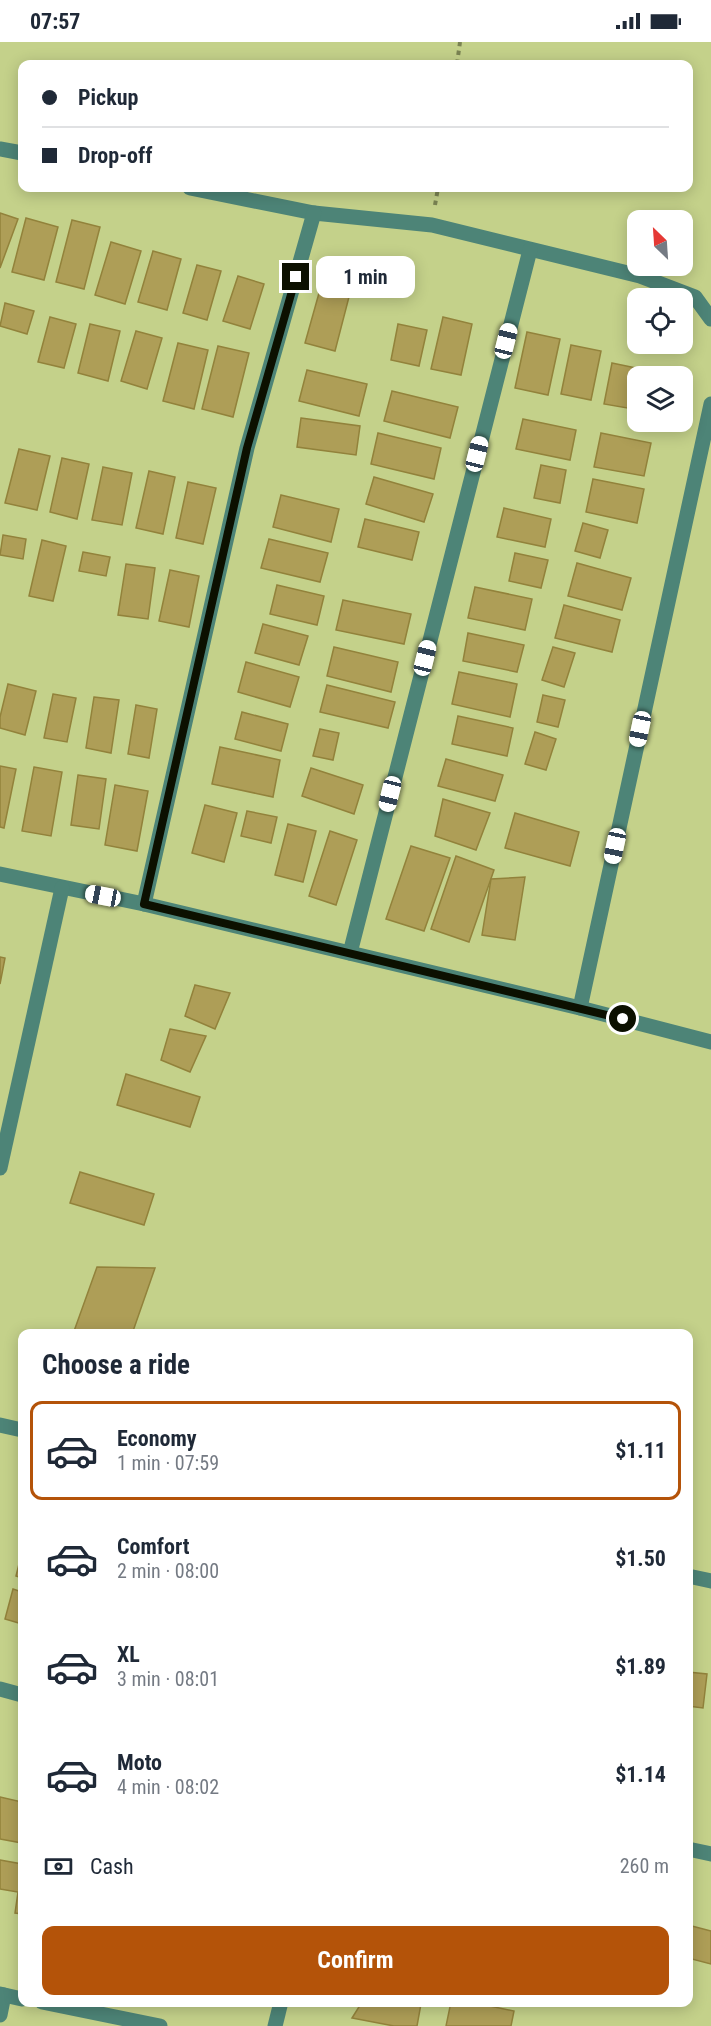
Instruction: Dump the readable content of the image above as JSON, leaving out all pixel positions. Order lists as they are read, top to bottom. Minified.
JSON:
{"north":"top left","page":{"status":"07:57","banner":["Pickup","Drop-off"],"bubble":"1 min","heading":"Choose a ride","list":[{"name":"Economy","note":"1 min · 07:59","value":"$1.11"},{"name":"Comfort","note":"2 min · 08:00","value":"$1.50"},{"name":"XL","note":"3 min · 08:01","value":"$1.89"},{"name":"Moto","note":"4 min · 08:02","value":"$1.14"}],"pay":["Cash","260 m"],"buttons":"Confirm"}}
